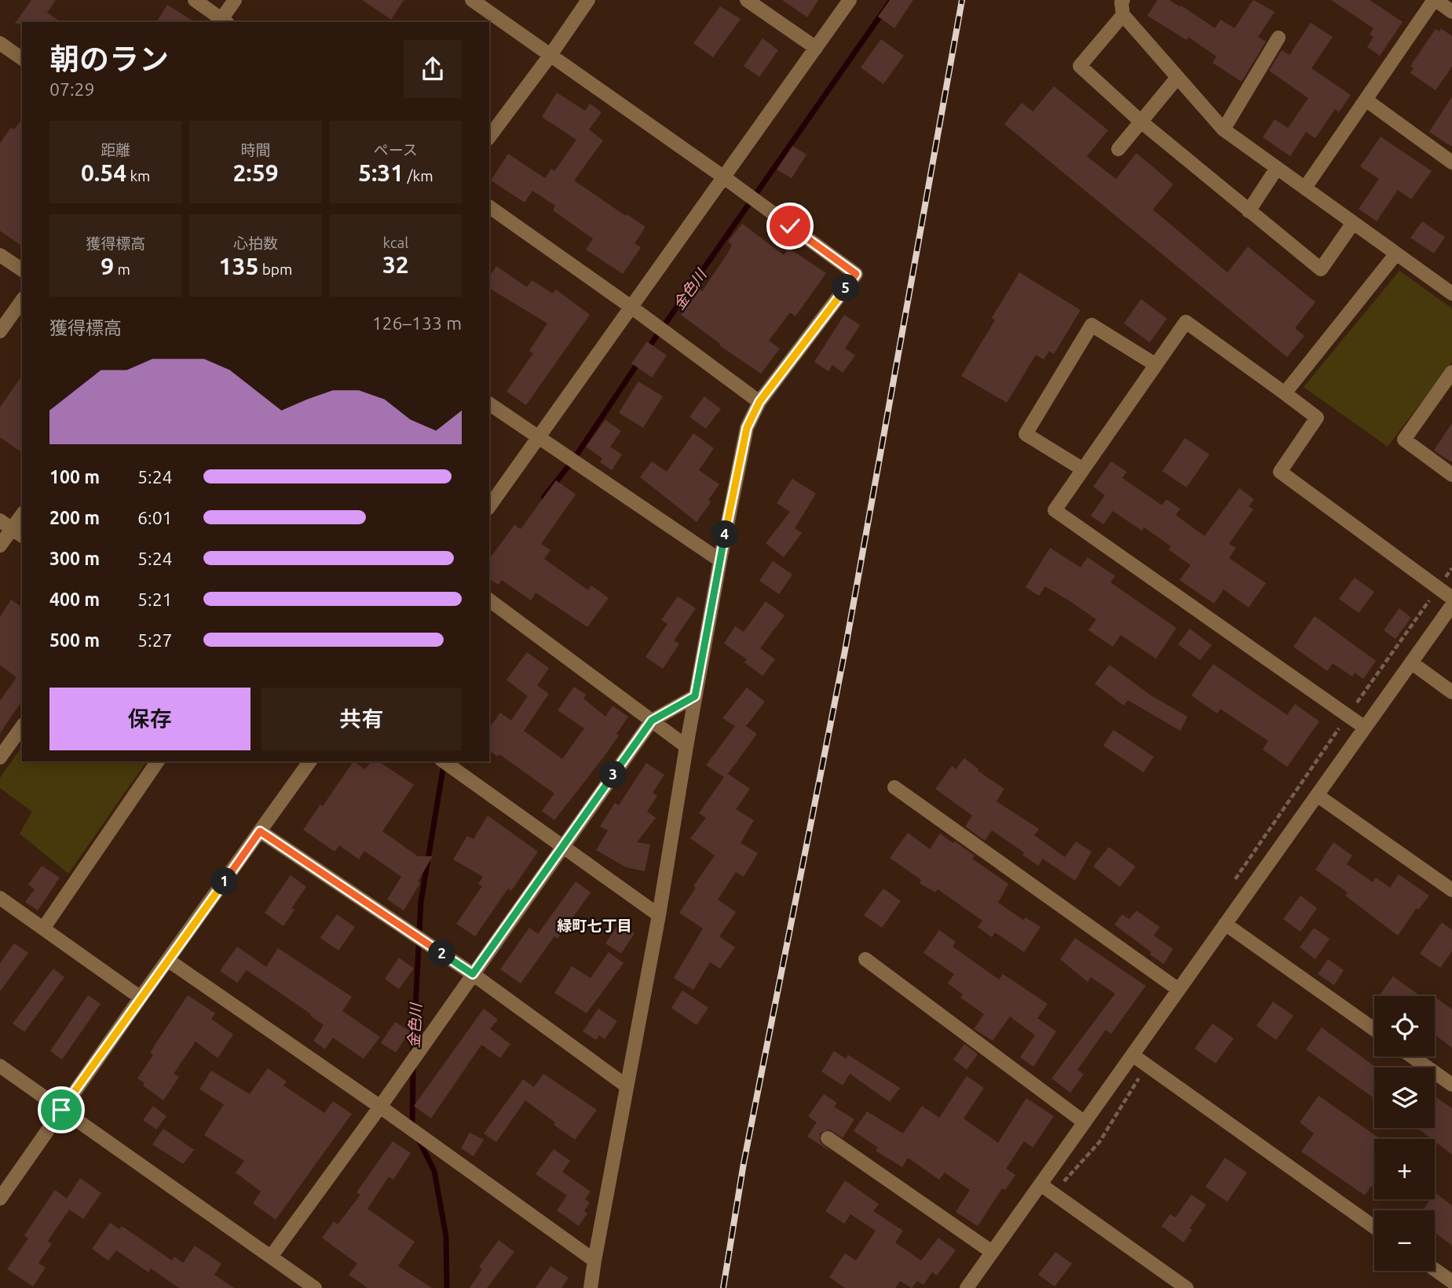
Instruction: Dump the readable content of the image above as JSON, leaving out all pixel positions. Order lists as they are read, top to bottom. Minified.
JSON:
{"districts":["緑町七丁目"],"water":["金色川"],"page":{"heading":["朝のラン","07:29"],"stats":[["距離","0.54 km"],["時間","2:59"],["ペース","5:31 /km"],["獲得標高","9 m"],["心拍数","135 bpm"],["kcal","32"]],"pins":["5","4","3","1","2"],"chart":["獲得標高","126–133 m"],"list":[{"name":"100 m","note":"5:24"},{"name":"200 m","note":"6:01"},{"name":"300 m","note":"5:24"},{"name":"400 m","note":"5:21"},{"name":"500 m","note":"5:27"}],"buttons":["保存","共有"],"map_buttons":["+","−"]}}
